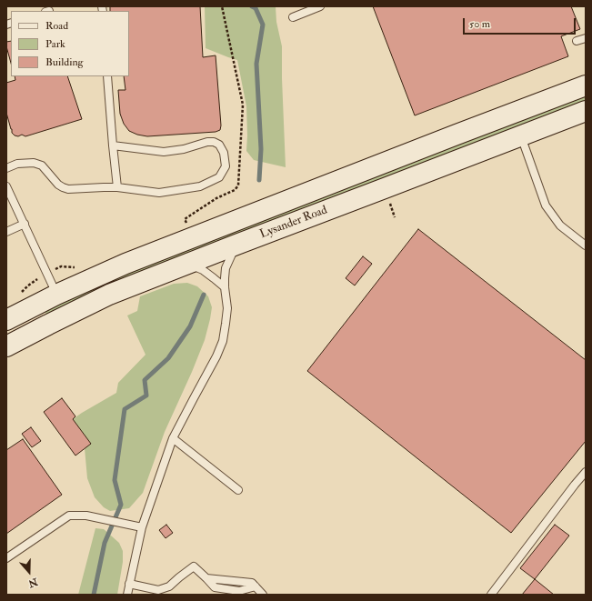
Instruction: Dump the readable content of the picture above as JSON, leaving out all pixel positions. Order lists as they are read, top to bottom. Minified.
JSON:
{"streets":{"street":["Lysander Road"]},"legend":["Road","Park","Building"],"scale_bar":"50 m","north":"bottom"}
